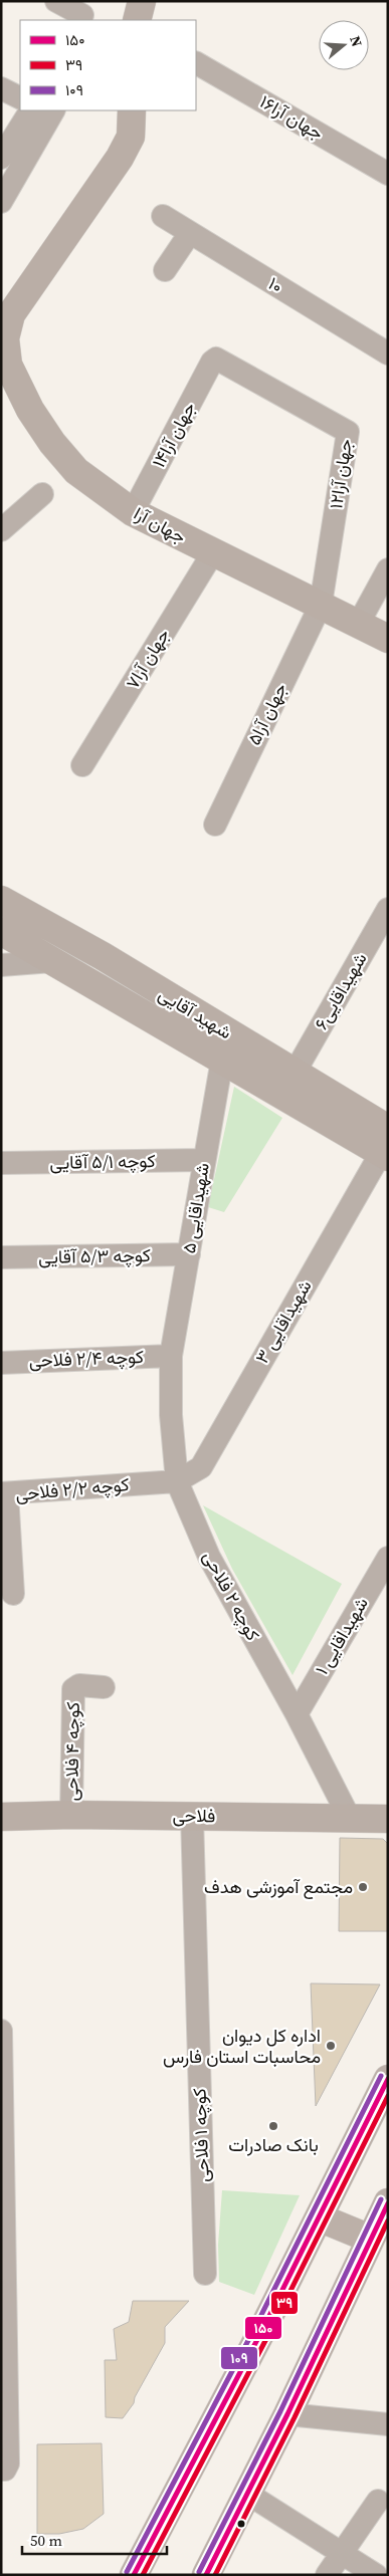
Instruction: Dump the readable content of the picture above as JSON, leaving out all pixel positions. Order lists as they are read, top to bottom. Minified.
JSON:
{"streets":{"street":["جهان آرا۱۶","۱۰","جهان آرا۱۴","جهان آرا۱۲","جهان آرا","جهان آرا۷","جهان آرا۵","شهیداقایی۶","شهید آقایی","کوچه ۵/۱ آقایی","۵ شهیداقایی","کوچه ۵/۳ آقایی","۳ شهیداقایی","کوچه ۲/۴ فلاحی","کوچه ۲/۲ فلاحی","کوچه ۲ فلاحی","۱ شهیداقایی","کوچه ۴ فلاحی","فلاحی","کوچه ۱ فلاحی"]},"crossings":[["جهان آرا۱۴","جهان آرا۱۲"],["جهان آرا۱۴","جهان آرا"],["جهان آرا۱۲","جهان آرا"],["جهان آرا۱۲","جهان آرا۵"],["جهان آرا","جهان آرا۷"],["جهان آرا","جهان آرا۵"],["شهیداقایی۶","شهید آقایی"],["شهید آقایی","۵ شهیداقایی"],["شهید آقایی","۳ شهیداقایی"],["کوچه ۵/۱ آقایی","۵ شهیداقایی"],["۵ شهیداقایی","کوچه ۵/۳ آقایی"],["۵ شهیداقایی","کوچه ۲/۴ فلاحی"],["۵ شهیداقایی","کوچه ۲ فلاحی"],["۳ شهیداقایی","کوچه ۲/۲ فلاحی"],["۳ شهیداقایی","کوچه ۲ فلاحی"],["کوچه ۲/۴ فلاحی","کوچه ۲ فلاحی"],["کوچه ۲/۲ فلاحی","کوچه ۲ فلاحی"],["کوچه ۲ فلاحی","۱ شهیداقایی"],["کوچه ۲ فلاحی","فلاحی"],["کوچه ۴ فلاحی","فلاحی"],["فلاحی","کوچه ۱ فلاحی"]],"places":["مجتمع آموزشی هدف","اداره کل دیوان محاسبات استان فارس","بانک صادرات"],"lines":["transit line ۱۰۹","transit line ۱۵۰","transit line ۳۹"],"legend":["۱۵۰","۳۹","۱۰۹"],"scale_bar":"50 m","north":"right"}
